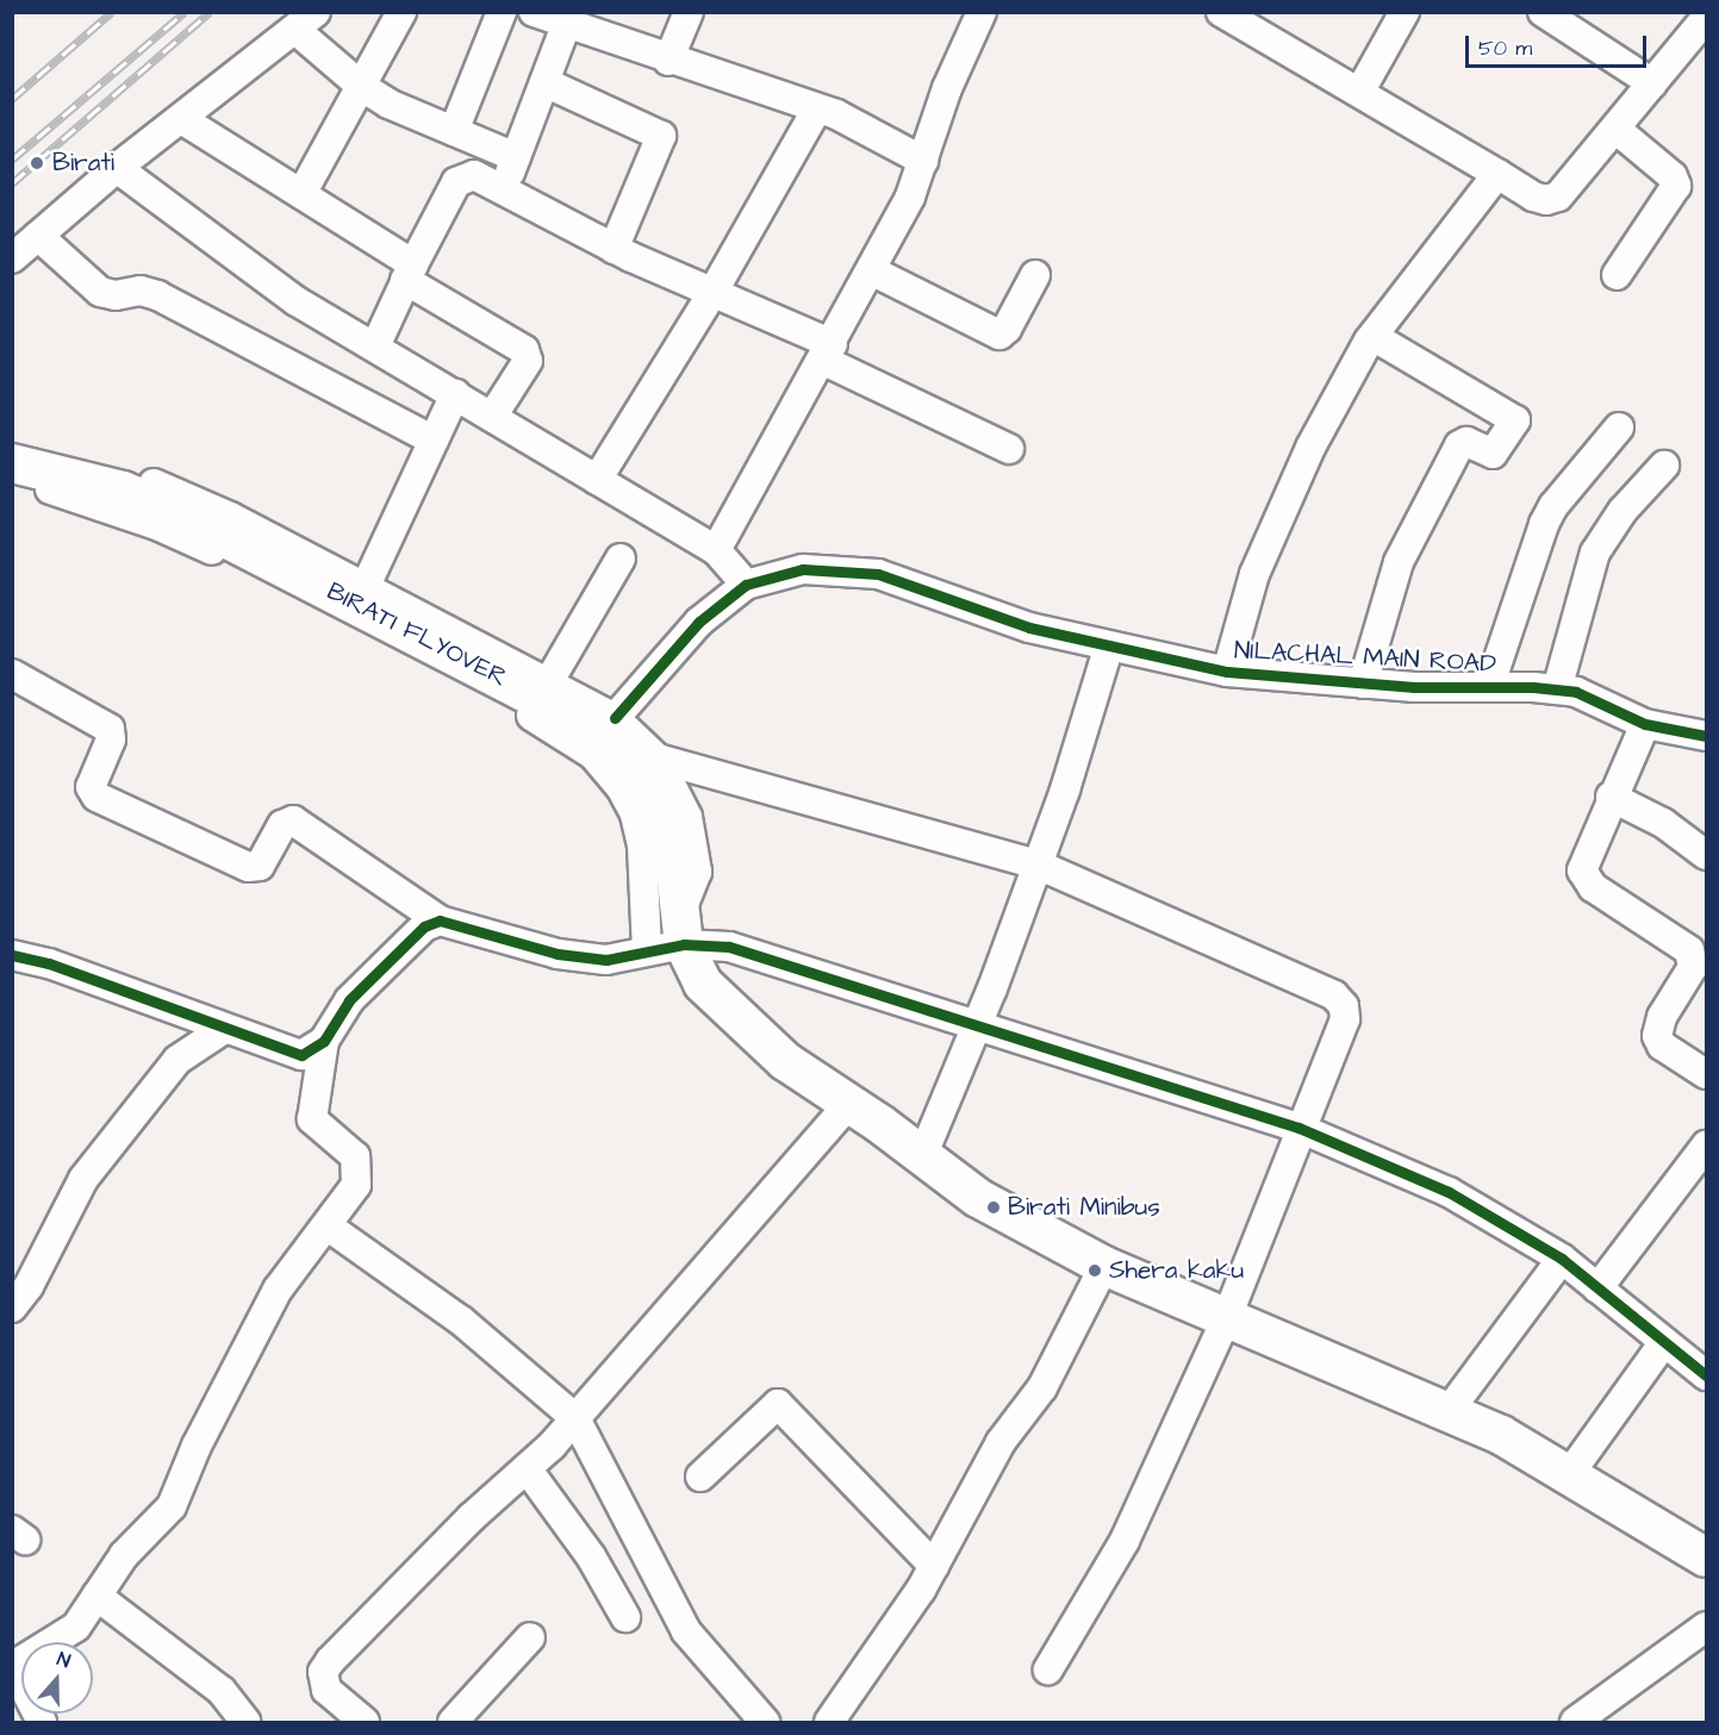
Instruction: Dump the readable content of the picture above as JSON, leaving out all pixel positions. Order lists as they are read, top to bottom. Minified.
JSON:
{"streets":{"main road":["BIRATI FLYOVER"],"street":["NILACHAL MAIN ROAD"]},"places":["Birati","Birati Minibus","Shera kaku"],"scale_bar":"50 m","north":"top"}
